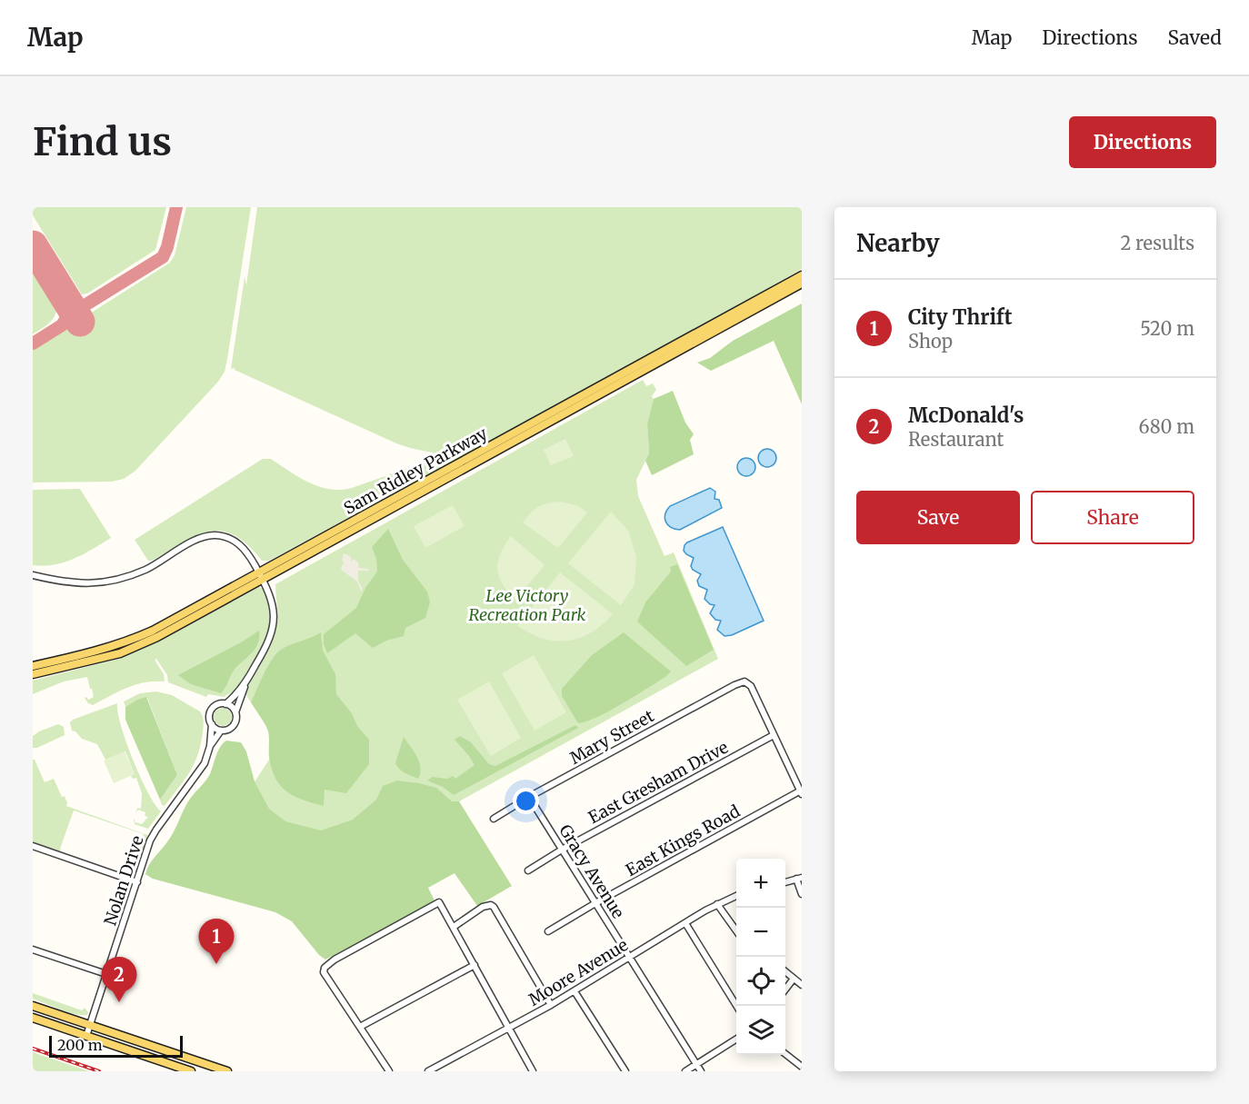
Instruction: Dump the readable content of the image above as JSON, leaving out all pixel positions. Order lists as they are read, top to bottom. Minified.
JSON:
{"streets":{"main road":["Sam Ridley Parkway"],"street":["Mary Street","East Gresham Drive","East Kings Road","Gracy Avenue","Nolan Drive","Moore Avenue"]},"crossings":[["Mary Street","East Gresham Drive"],["Mary Street","Gracy Avenue"],["East Gresham Drive","Gracy Avenue"],["East Kings Road","Gracy Avenue"],["Gracy Avenue","Moore Avenue"]],"parks":["Lee Victory Recreation Park"],"scale_bar":"200 m","page":{"header":"Map","nav":["Map","Directions","Saved"],"buttons":["Directions",["Save","Share"]],"title":"Find us","heading":["Nearby","2 results"],"list":[{"mark":"1","name":"City Thrift","note":"Shop","value":"520 m"},{"mark":"2","name":"McDonald's","note":"Restaurant","value":"680 m"}],"map_buttons":["+","−"],"pins":["1","2"],"scale":"200 m"}}
